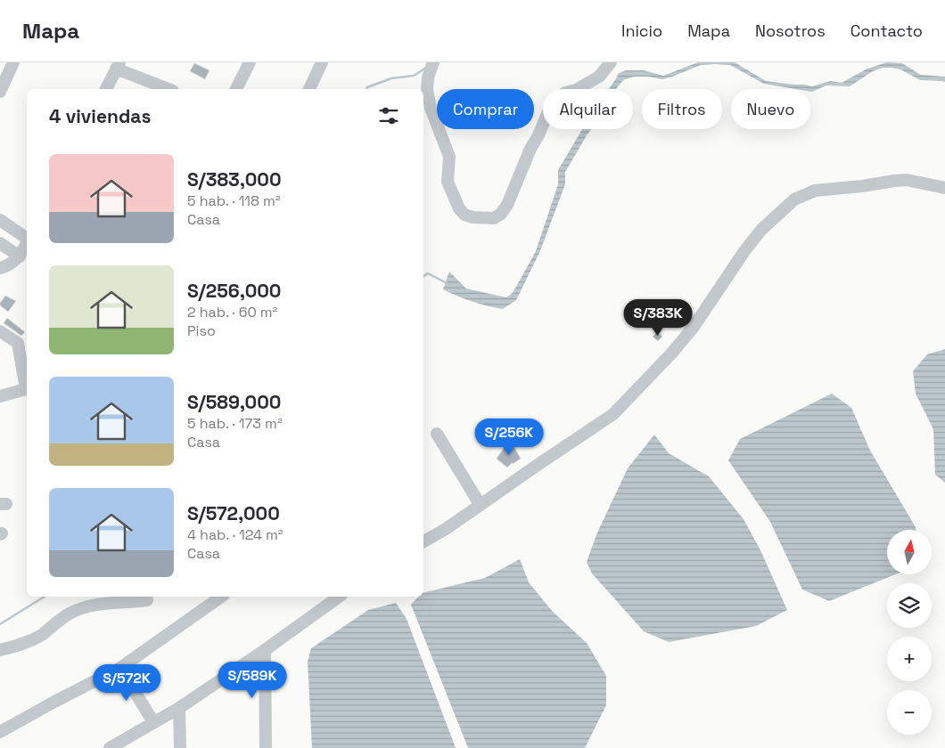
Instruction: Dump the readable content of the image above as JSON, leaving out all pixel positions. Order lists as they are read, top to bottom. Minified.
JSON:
{"north":"top","page":{"header":"Mapa","nav":["Inicio","Mapa","Nosotros","Contacto"],"chip":["Comprar","Alquilar","Filtros","Nuevo"],"heading":"4 viviendas","list":[{"name":"S/383,000","note":"5 hab. · 118 m² · Casa"},{"name":"S/256,000","note":"2 hab. · 60 m² · Piso"},{"name":"S/589,000","note":"5 hab. · 173 m² · Casa"},{"name":"S/572,000","note":"4 hab. · 124 m² · Casa"}],"price":["S/383K","S/256K","S/589K","S/572K"],"map_buttons":["+","−"]}}
